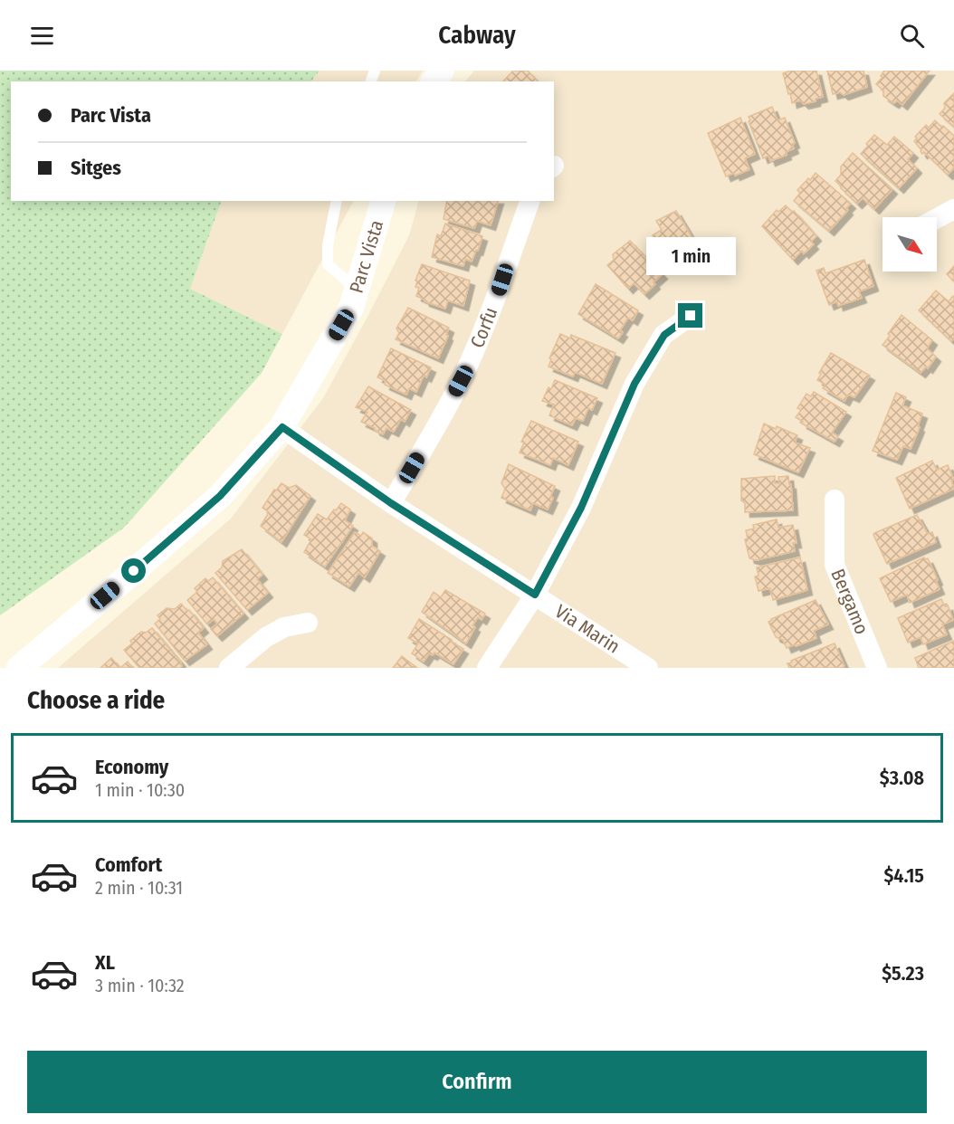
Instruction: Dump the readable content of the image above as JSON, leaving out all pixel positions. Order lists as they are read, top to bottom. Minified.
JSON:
{"streets":{"street":["Parc Vista","Corfu","Bergamo","Via Marin"]},"crossings":[["Parc Vista","Via Marin"],["Corfu","Via Marin"]],"north":"bottom right","page":{"header":"Cabway","banner":["Parc Vista","Sitges"],"bubble":"1 min","heading":"Choose a ride","list":[{"name":"Economy","note":"1 min · 10:30","value":"$3.08"},{"name":"Comfort","note":"2 min · 10:31","value":"$4.15"},{"name":"XL","note":"3 min · 10:32","value":"$5.23"}],"buttons":"Confirm"}}
